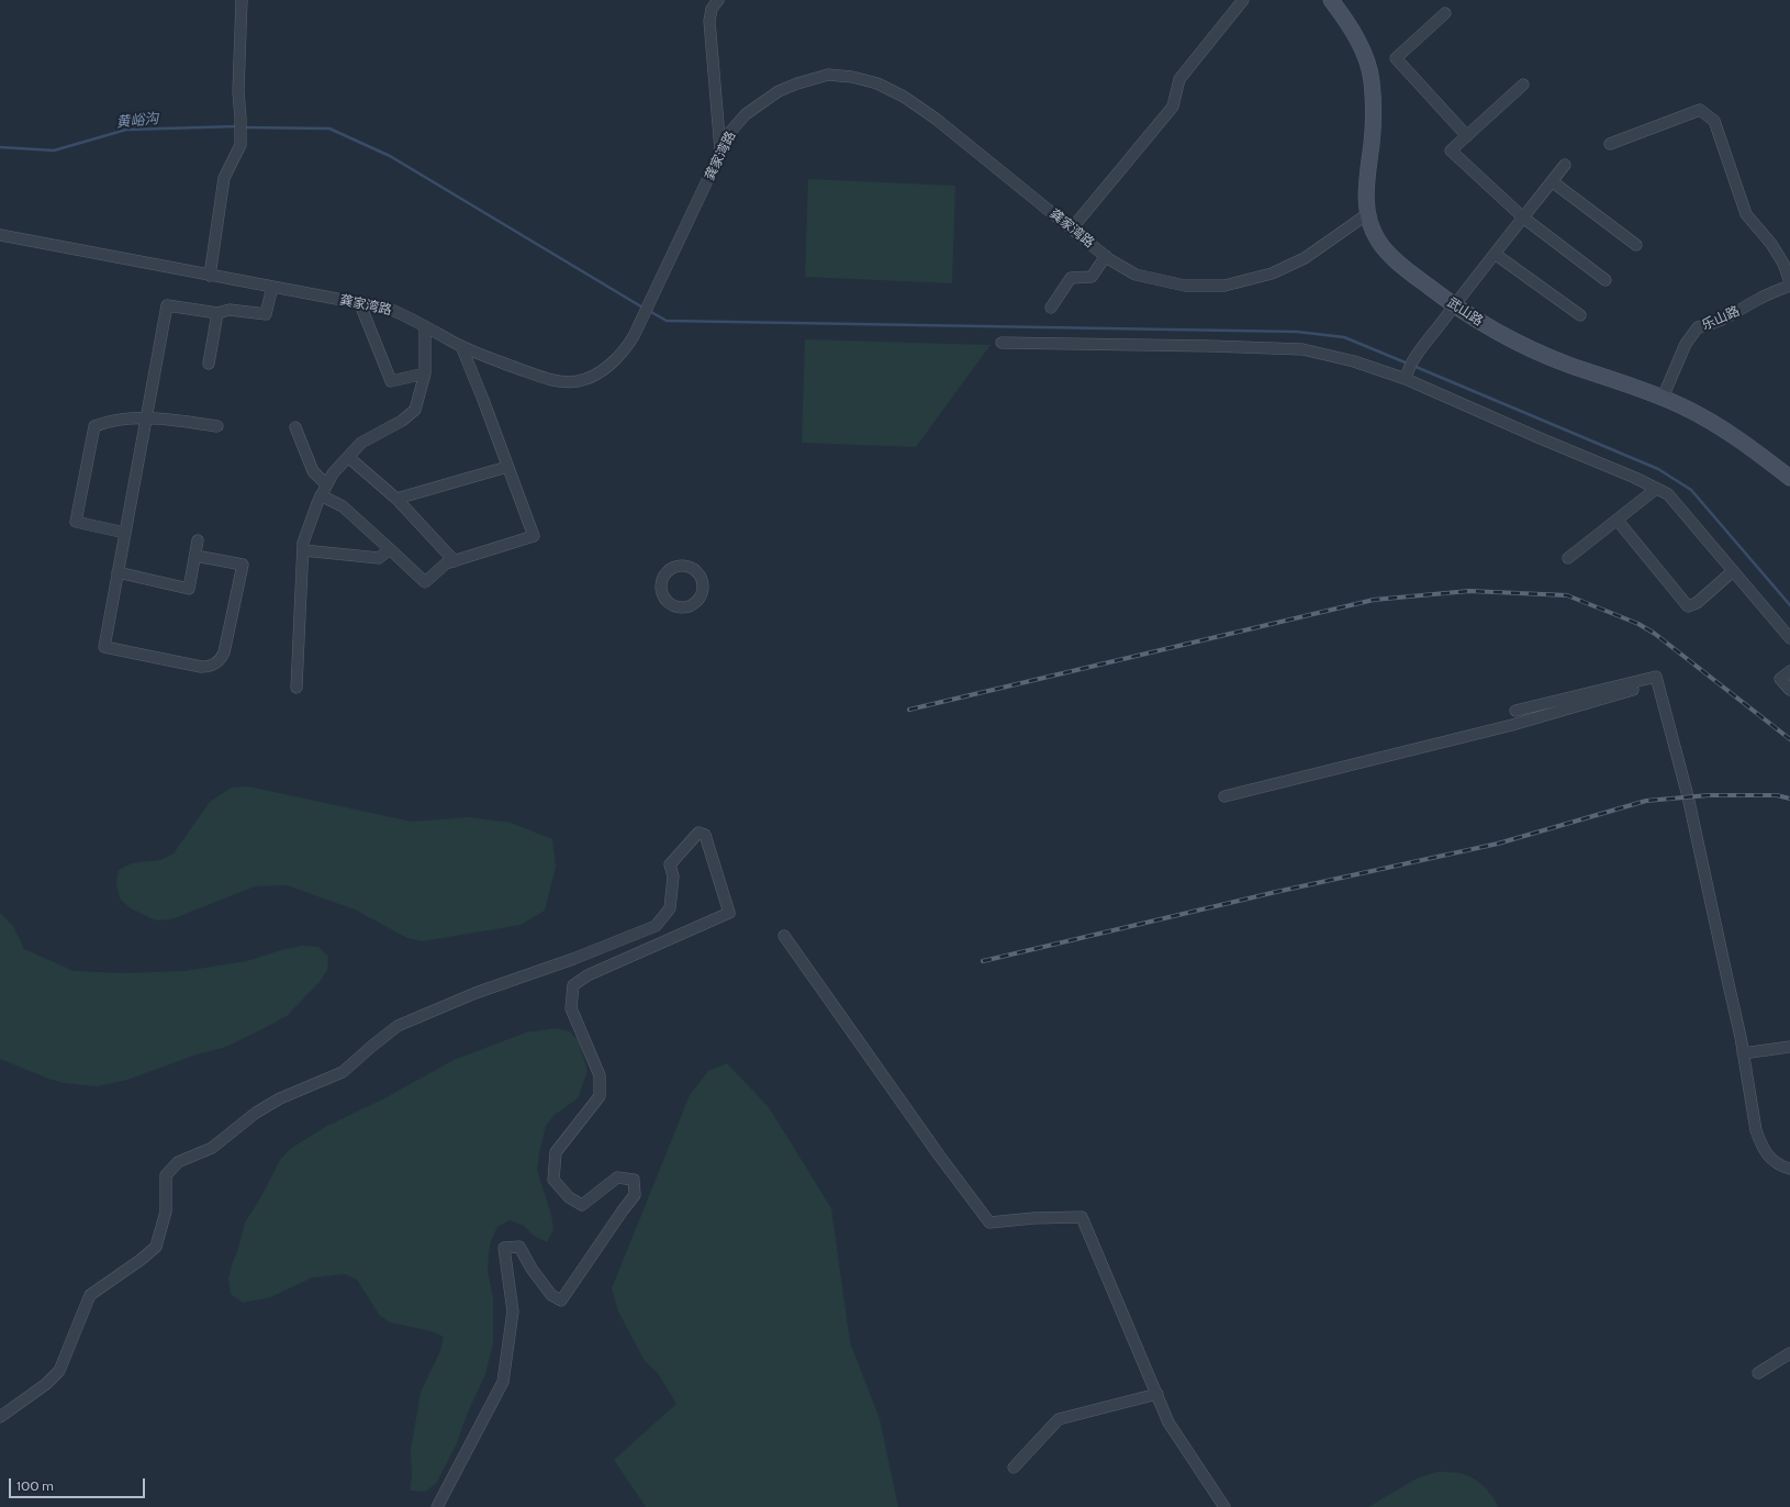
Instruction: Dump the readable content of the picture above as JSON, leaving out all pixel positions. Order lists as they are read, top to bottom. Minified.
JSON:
{"streets":{"main road":["武山路"],"street":["龚家湾路","乐山路"]},"crossings":[["龚家湾路","武山路"],["武山路","乐山路"]],"water":["黄峪沟"],"scale_bar":"100 m"}
